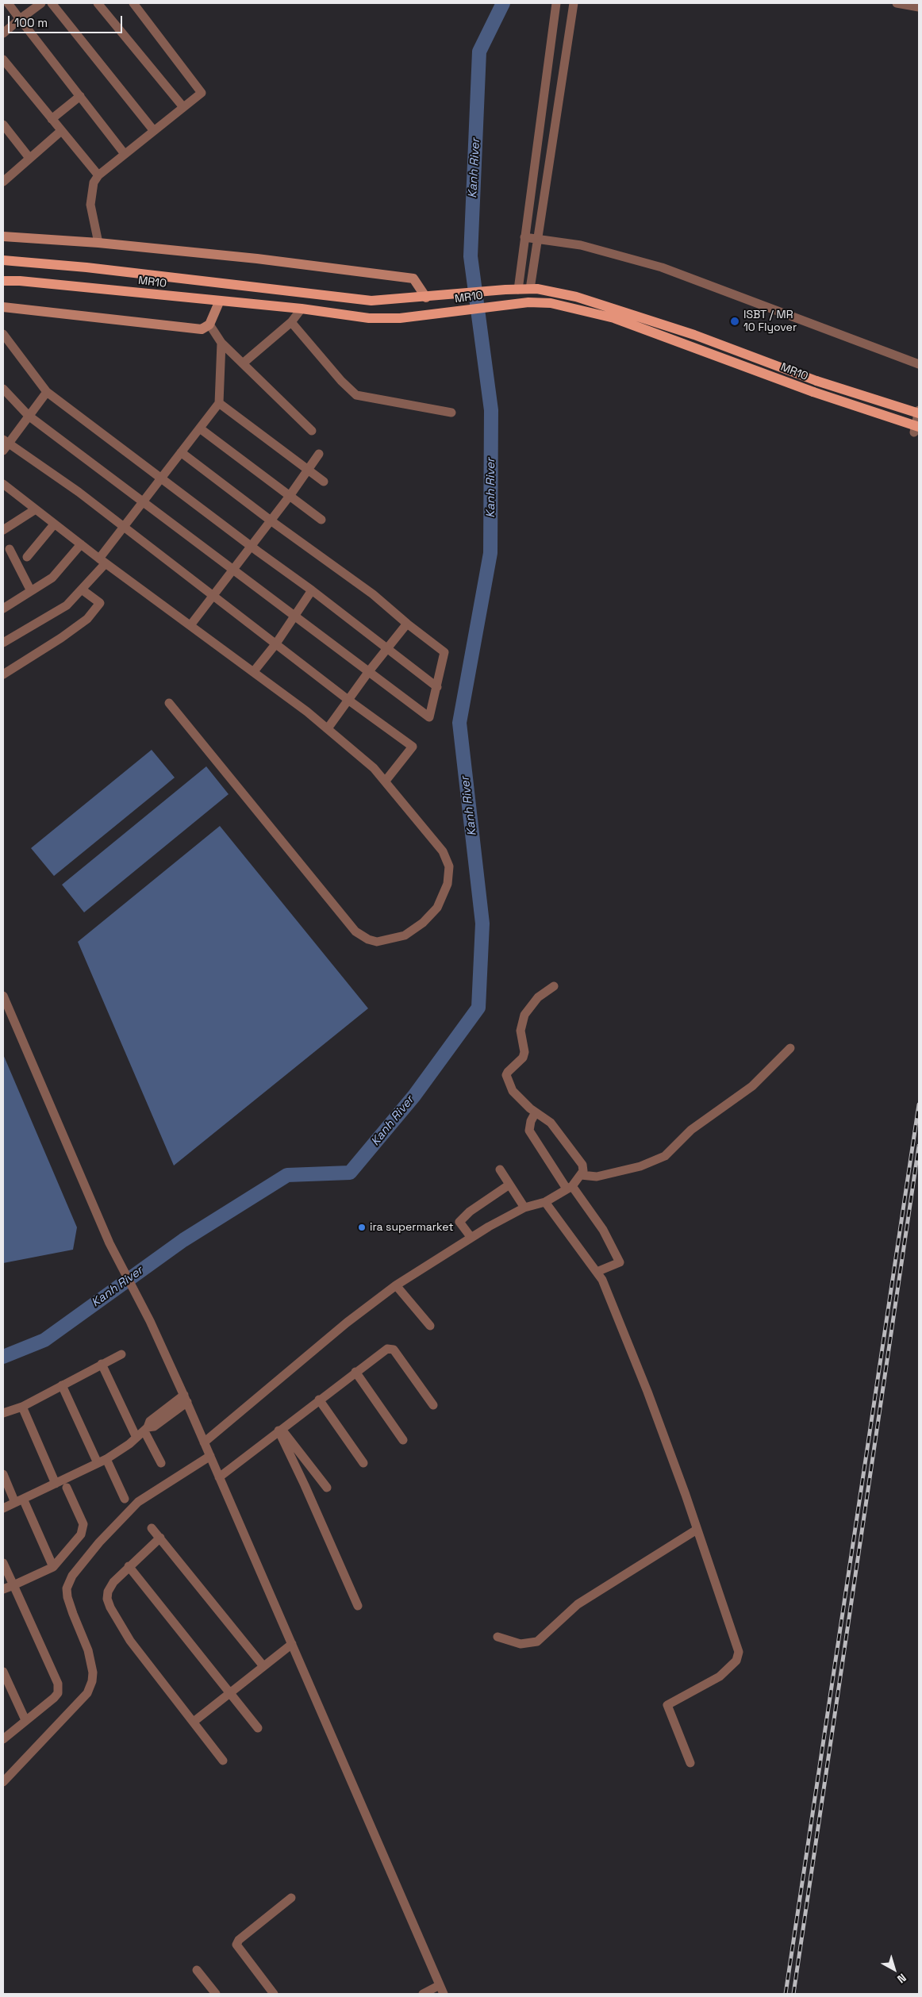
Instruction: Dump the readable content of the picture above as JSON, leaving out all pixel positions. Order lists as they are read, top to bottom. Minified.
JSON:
{"streets":{"main road":["MR10"]},"water":["Kanh River"],"places":["ISBT / MR 10 Flyover","ira supermarket"],"scale_bar":"100 m","north":"bottom right"}
